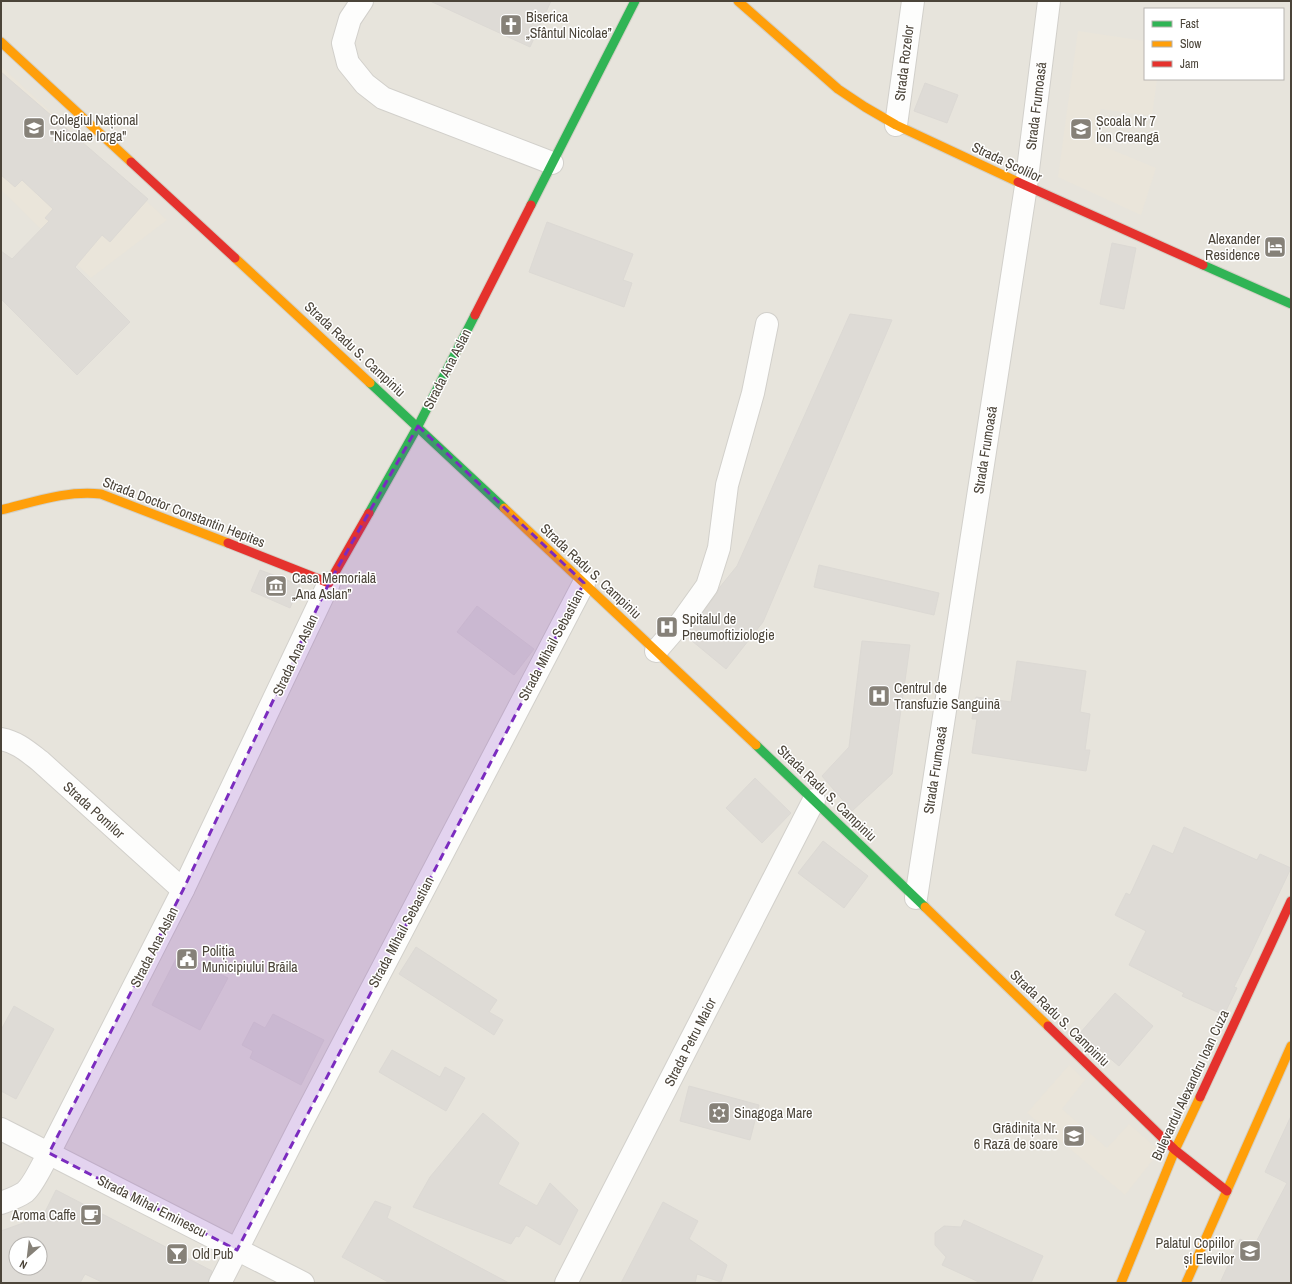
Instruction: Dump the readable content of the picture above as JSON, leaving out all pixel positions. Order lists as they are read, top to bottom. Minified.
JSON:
{"streets":{"main road":["Strada Școlilor","Strada Radu S. Campiniu","Strada Ana Aslan","Strada Doctor Constantin Hepites","Bulevardul Alexandru Ioan Cuza"],"street":["Strada Rozelor","Strada Frumoasă","Strada Mihail Sebastian","Strada Pomilor","Strada Petru Maior","Strada Mihai Eminescu"]},"crossings":[["Strada Rozelor","Strada Școlilor"],["Strada Frumoasă","Strada Școlilor"],["Strada Frumoasă","Strada Radu S. Campiniu"],["Strada Radu S. Campiniu","Strada Ana Aslan"],["Strada Radu S. Campiniu","Strada Mihail Sebastian"],["Strada Radu S. Campiniu","Strada Petru Maior"],["Strada Radu S. Campiniu","Bulevardul Alexandru Ioan Cuza"],["Strada Ana Aslan","Strada Doctor Constantin Hepites"],["Strada Ana Aslan","Strada Pomilor"],["Strada Ana Aslan","Strada Mihai Eminescu"],["Strada Mihail Sebastian","Strada Mihai Eminescu"]],"places":{"church":["Biserica „Sfântul Nicolae”"],"school or university":["Colegiul Național \"Nicolae Iorga\"","Școala Nr 7 Ion Creangă","Grădinița Nr. 6 Rază de soare","Palatul Copiilor și Elevilor"],"hotel":["Alexander Residence"],"museum":["Casa Memorială „Ana Aslan”"],"hospital":["Spitalul de Pneumoftiziologie","Centrul de Transfuzie Sanguină"],"public building":["Poliția Municipiului Brăila"],"synagogue":["Sinagoga Mare"],"cafe":["Aroma Caffe"],"bar":["Old Pub"]},"legend":["Fast","Slow","Jam"],"north":"bottom left"}
